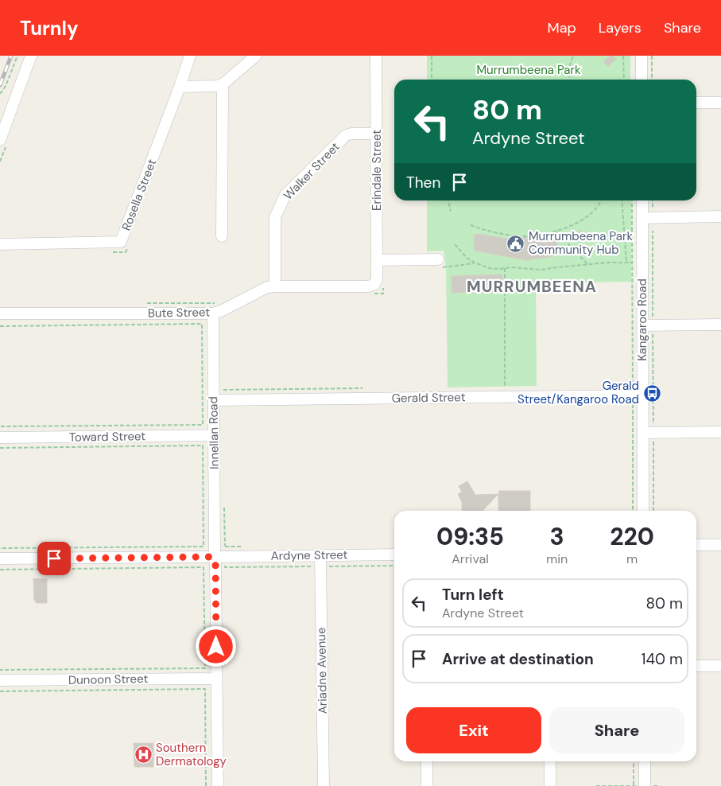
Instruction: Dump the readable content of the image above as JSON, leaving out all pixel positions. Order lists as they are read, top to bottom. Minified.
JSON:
{"streets":{"street":["Erindale Street","Walker Street","Rosella Street","Bute Street","Kangaroo Road","Gerald Street","Innellan Road","Toward Street","Ardyne Street","Ariadne Avenue","Dunoon Street"]},"crossings":[["Erindale Street","Walker Street"],["Erindale Street","Bute Street"],["Walker Street","Bute Street"],["Bute Street","Innellan Road"],["Kangaroo Road","Gerald Street"],["Gerald Street","Innellan Road"],["Innellan Road","Toward Street"],["Innellan Road","Ardyne Street"],["Innellan Road","Dunoon Street"],["Ardyne Street","Ariadne Avenue"]],"districts":["MURRUMBEENA"],"parks":["Murrumbeena Park"],"places":{"public building":["Murrumbeena Park Community Hub"],"bus stop":["Gerald Street/Kangaroo Road"],"hospital":["Southern Dermatology"]},"page":{"header":"Turnly","nav":["Map","Layers","Share"],"turn":["80 m","Ardyne Street"],"then":"Then","eta":["09:35","Arrival","3","min","220","m"],"list":[{"name":"Turn left","note":"Ardyne Street","value":"80 m"},{"name":"Arrive at destination","value":"140 m"}],"buttons":["Exit","Share"]}}
